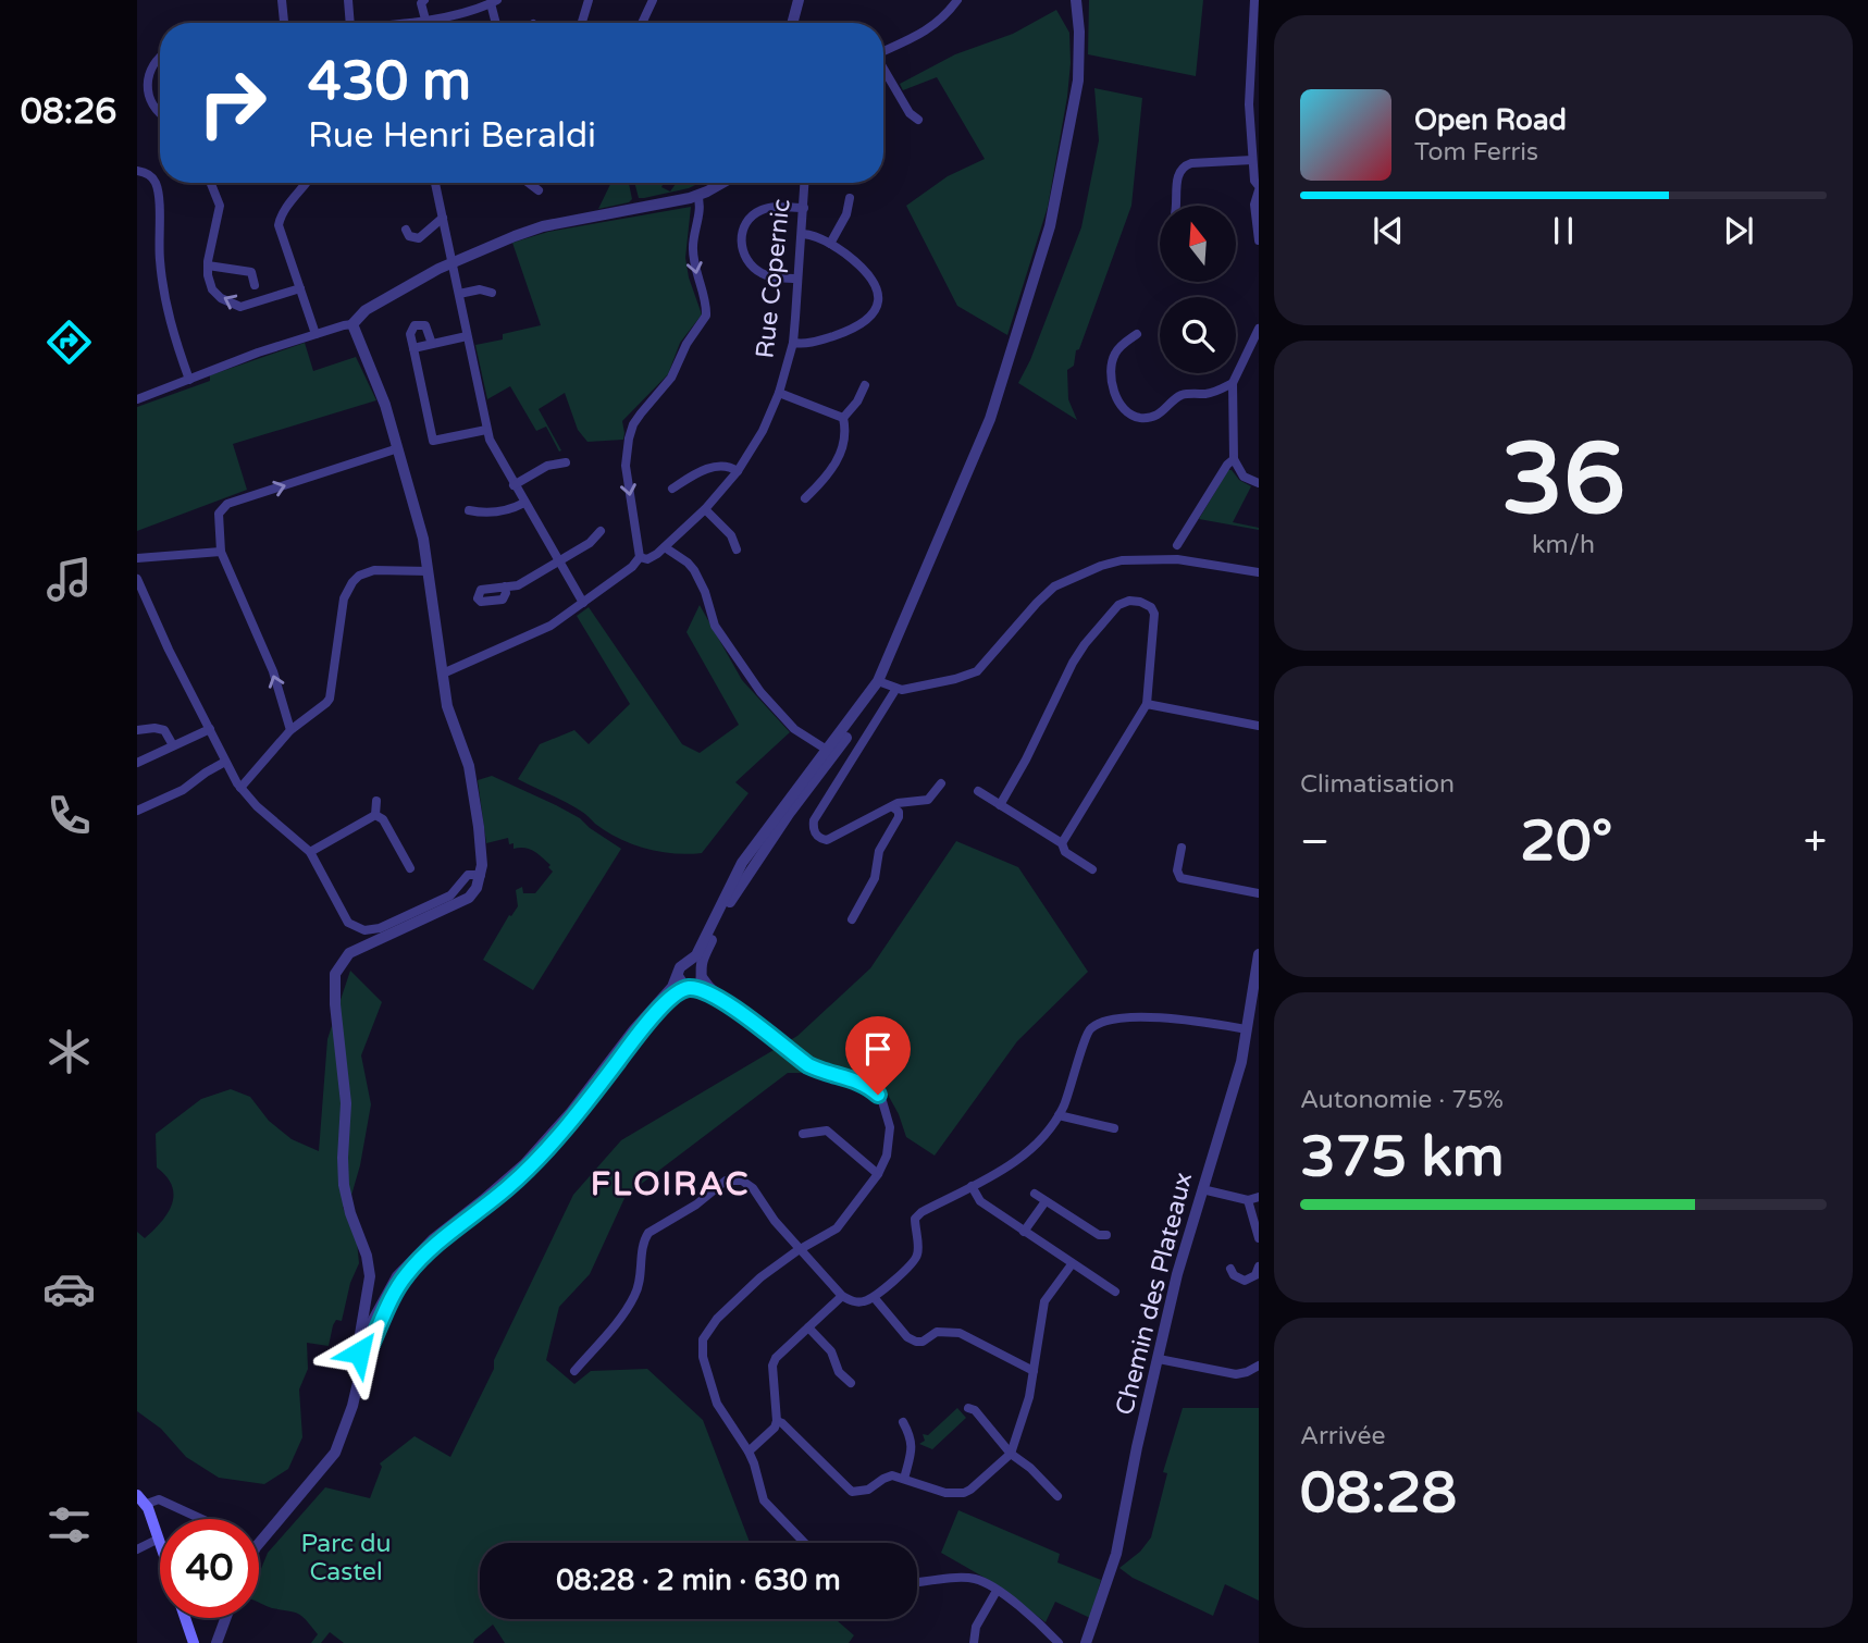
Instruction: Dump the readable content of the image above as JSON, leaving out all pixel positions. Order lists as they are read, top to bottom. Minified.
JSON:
{"streets":{"street":["Rue Copernic","Chemin des Plateaux"]},"districts":["FLOIRAC"],"parks":["Parc du Castel"],"north":"top","page":{"tabs":"08:26","turn":["430 m","Rue Henri Beraldi"],"song":["Open Road","Tom Ferris"],"tile":[["36","km/h"],"Climatisation",["Autonomie · 75%","375 km"],["Arrivée","08:28"]],"heat":["−","20°","+"],"limit":"40","trip":"08:28 · 2 min · 630 m"}}
